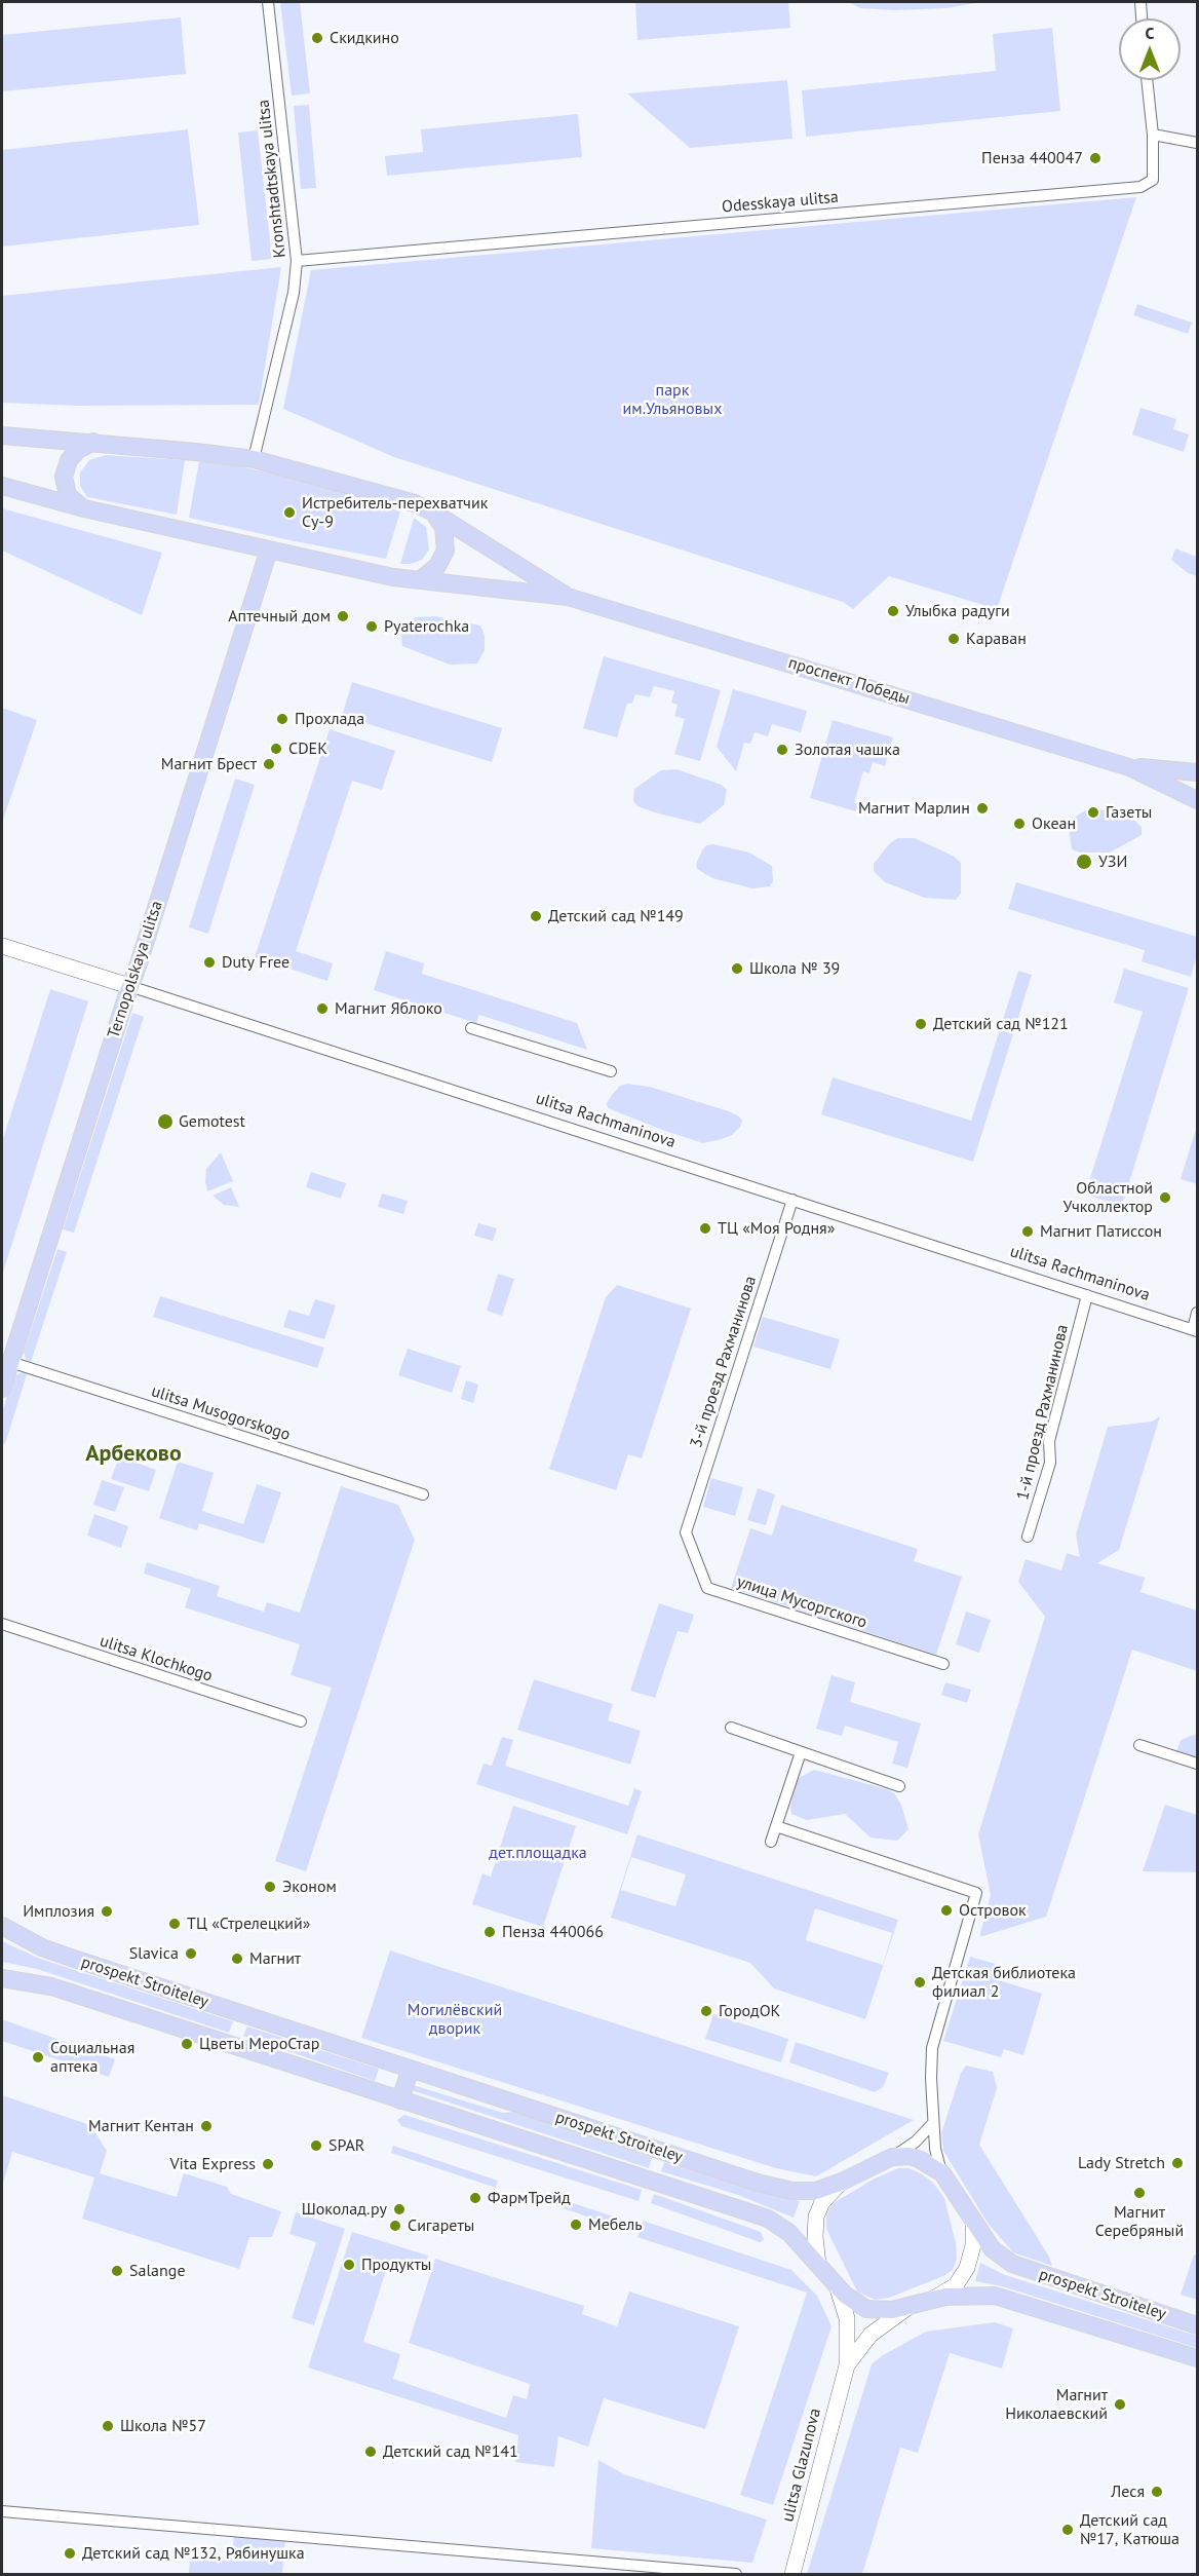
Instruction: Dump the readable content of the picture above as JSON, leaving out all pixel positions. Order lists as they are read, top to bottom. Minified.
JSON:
{"streets":{"main road":["проспект Победы","Ternopolskaya ulitsa","prospekt Stroiteley"],"street":["Kronshtadtskaya ulitsa","Odesskaya ulitsa","ulitsa Rachmaninova","3-й проезд Рахманинова","1-й проезд Рахманинова","ulitsa Musogorskogo","улица Мусоргского","ulitsa Klochkogo","ulitsa Glazunova"]},"crossings":[["Kronshtadtskaya ulitsa","Odesskaya ulitsa"],["Kronshtadtskaya ulitsa","проспект Победы"],["проспект Победы","Ternopolskaya ulitsa"],["Ternopolskaya ulitsa","ulitsa Rachmaninova"],["Ternopolskaya ulitsa","ulitsa Musogorskogo"],["ulitsa Rachmaninova","3-й проезд Рахманинова"],["ulitsa Rachmaninova","1-й проезд Рахманинова"],["3-й проезд Рахманинова","улица Мусоргского"],["prospekt Stroiteley","ulitsa Glazunova"]],"districts":["Арбеково"],"parks":["парк им.Ульяновых","дет.площадка","Могилёвский дворик"],"places":["Скидкино","Пенза 440047","Истребитель-перехватчик Су-9","Улыбка радуги","Аптечный дом","Pyaterochka","Караван","Прохлада","CDEK","Золотая чашка","Магнит Брест","Магнит Марлин","Газеты","Океан","УЗИ","Детский сад №149","Duty Free","Школа № 39","Магнит Яблоко","Детский сад №121","Gemotest","Областной Учколлектор","ТЦ «Моя Родня»","Магнит Патиссон","Эконом","Островок","Имплозия","ТЦ «Стрелецкий»","Пенза 440066","Slavica","Магнит","Детская библиотека филиал 2","ГородОК","Цветы МероСтар","Социальная аптека","Магнит Кентан","SPAR","Lady Stretch","Vita Express","Магнит Серебряный","ФармТрейд","Шоколад.ру","Мебель","Сигареты","Продукты","Salange","Магнит Николаевский","Школа №57","Детский сад №141","Леся","Детский сад №17, Катюша","Детский сад №132, Рябинушка"],"north":"top"}
